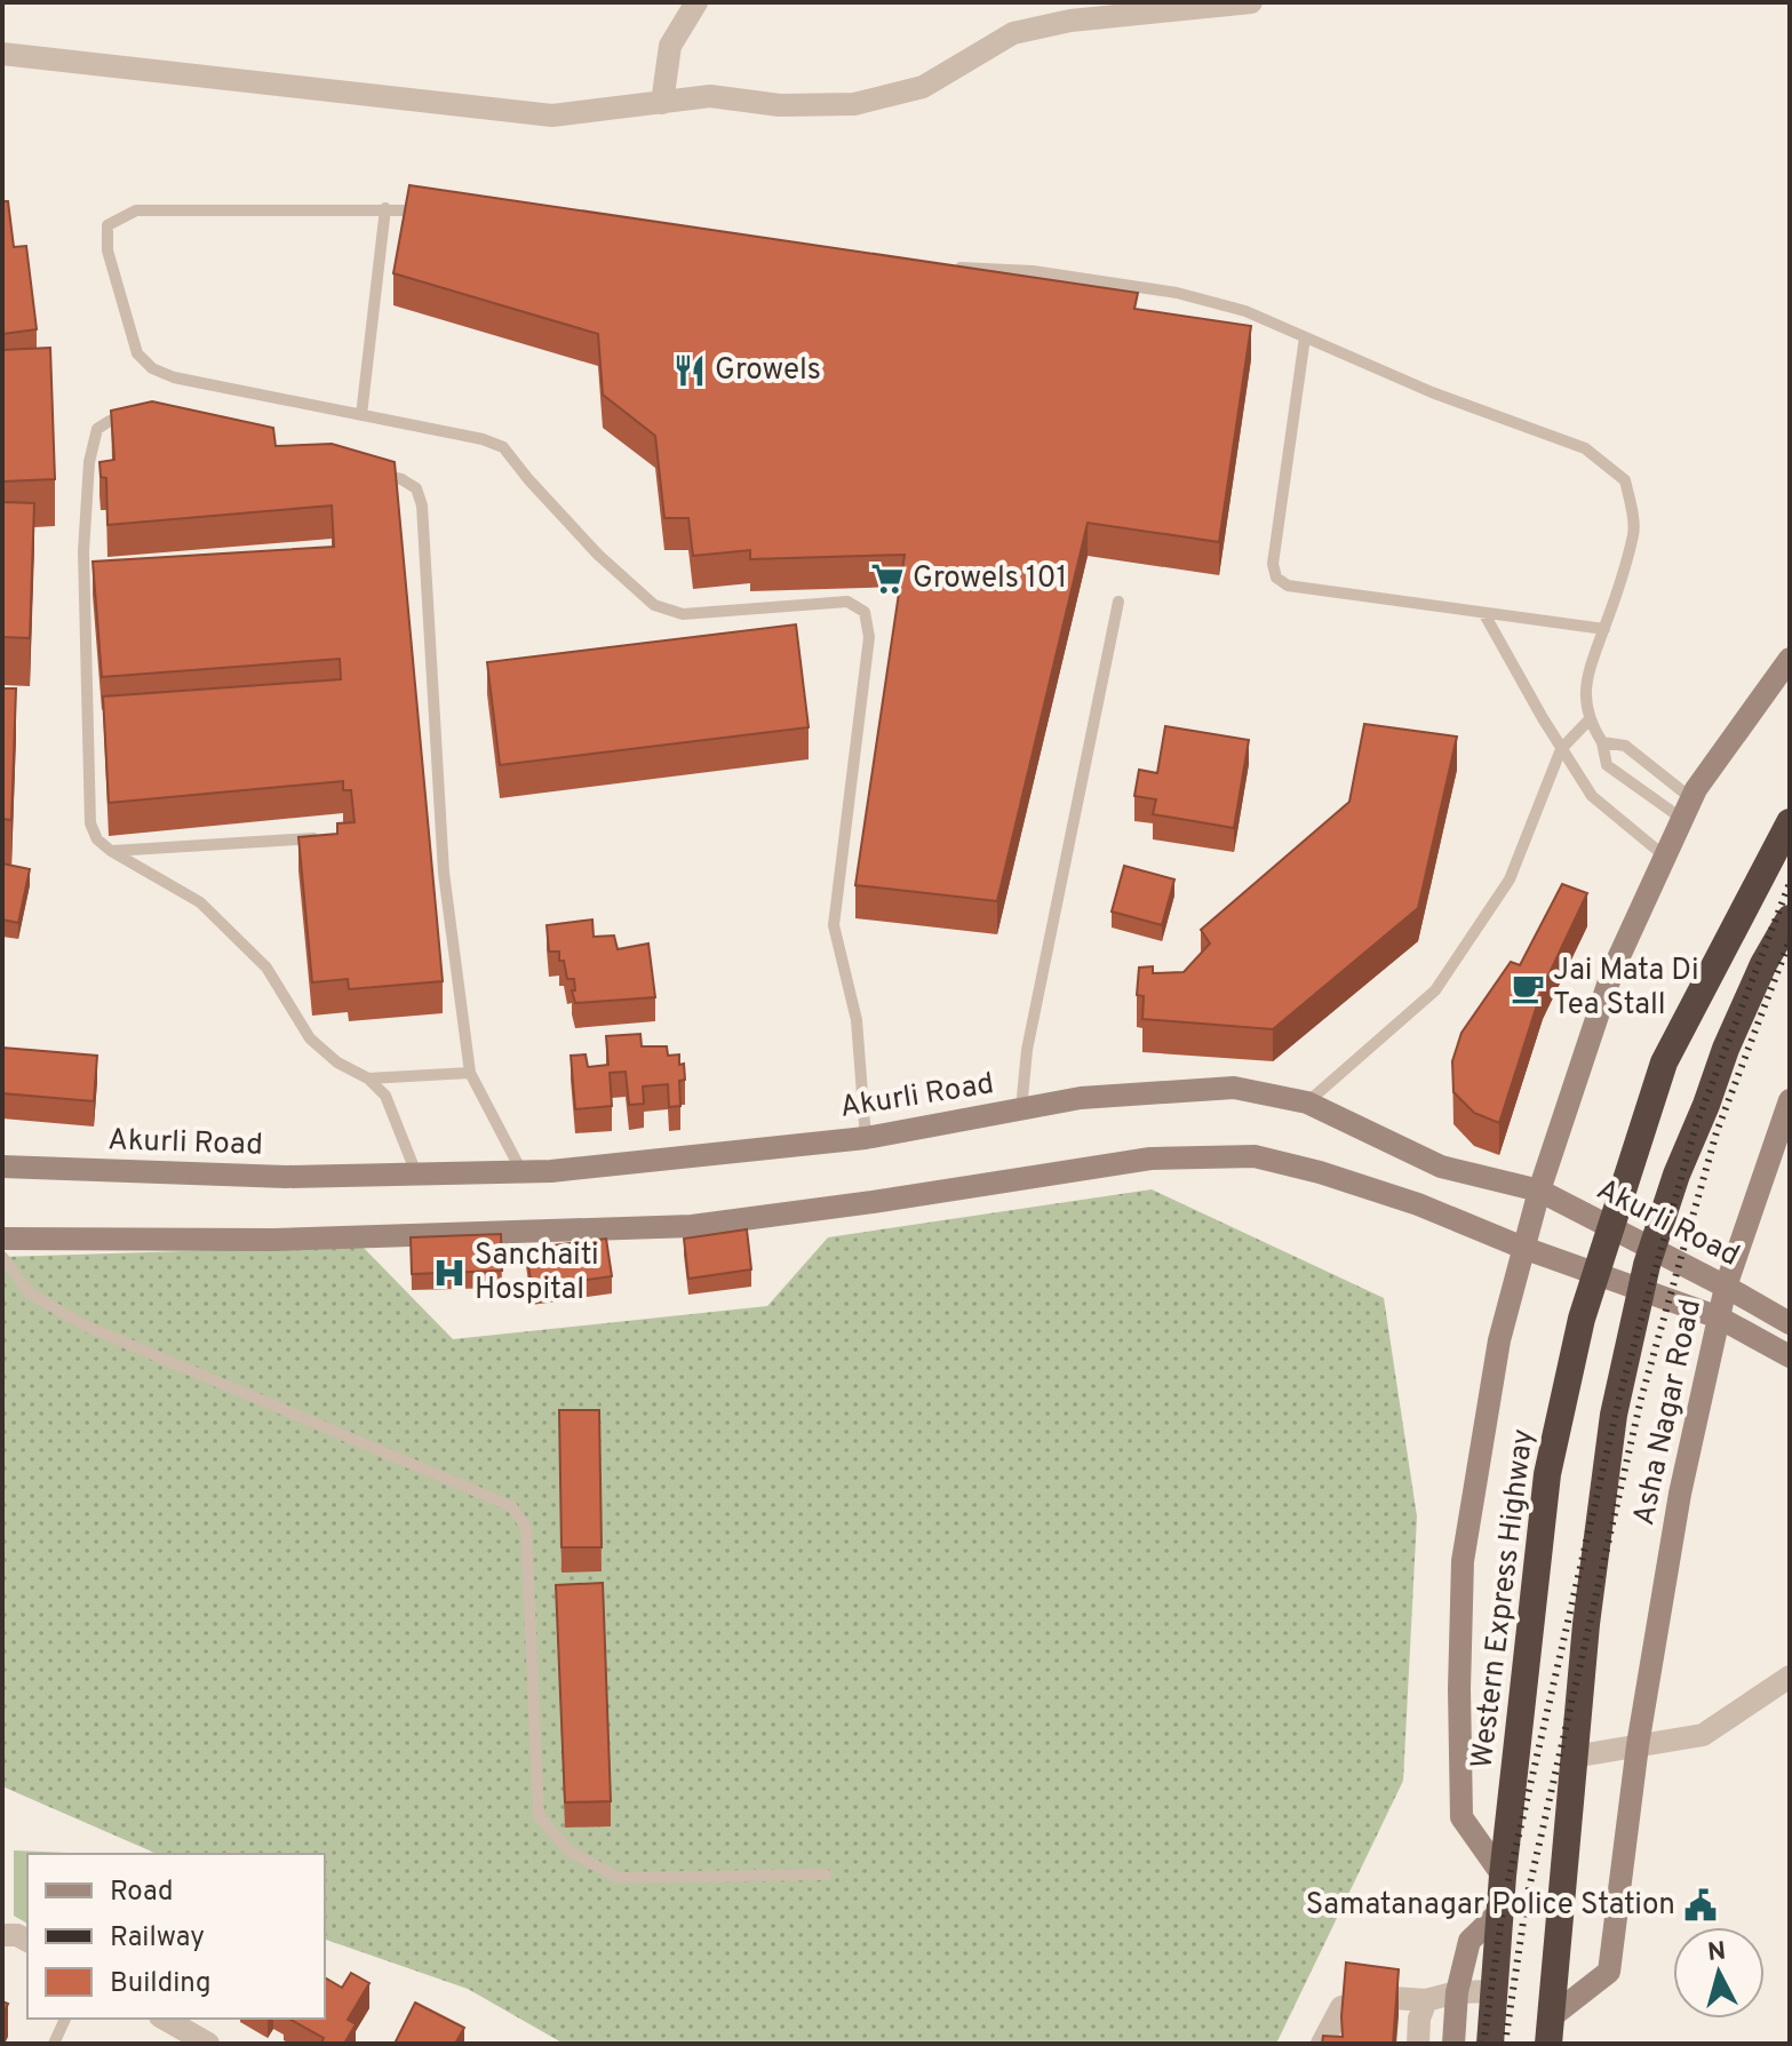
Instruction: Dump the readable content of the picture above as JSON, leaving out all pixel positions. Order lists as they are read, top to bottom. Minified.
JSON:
{"streets":{"highway":["Western Express Highway"],"street":["Akurli Road","Asha Nagar Road"]},"crossings":[["Akurli Road","Asha Nagar Road"]],"places":{"restaurant":["Growels"],"supermarket":["Growels 101"],"cafe":["Jai Mata Di Tea Stall"],"hospital":["Sanchaiti Hospital"],"public building":["Samatanagar Police Station"]},"legend":["Road","Railway","Building"],"north":"top"}
